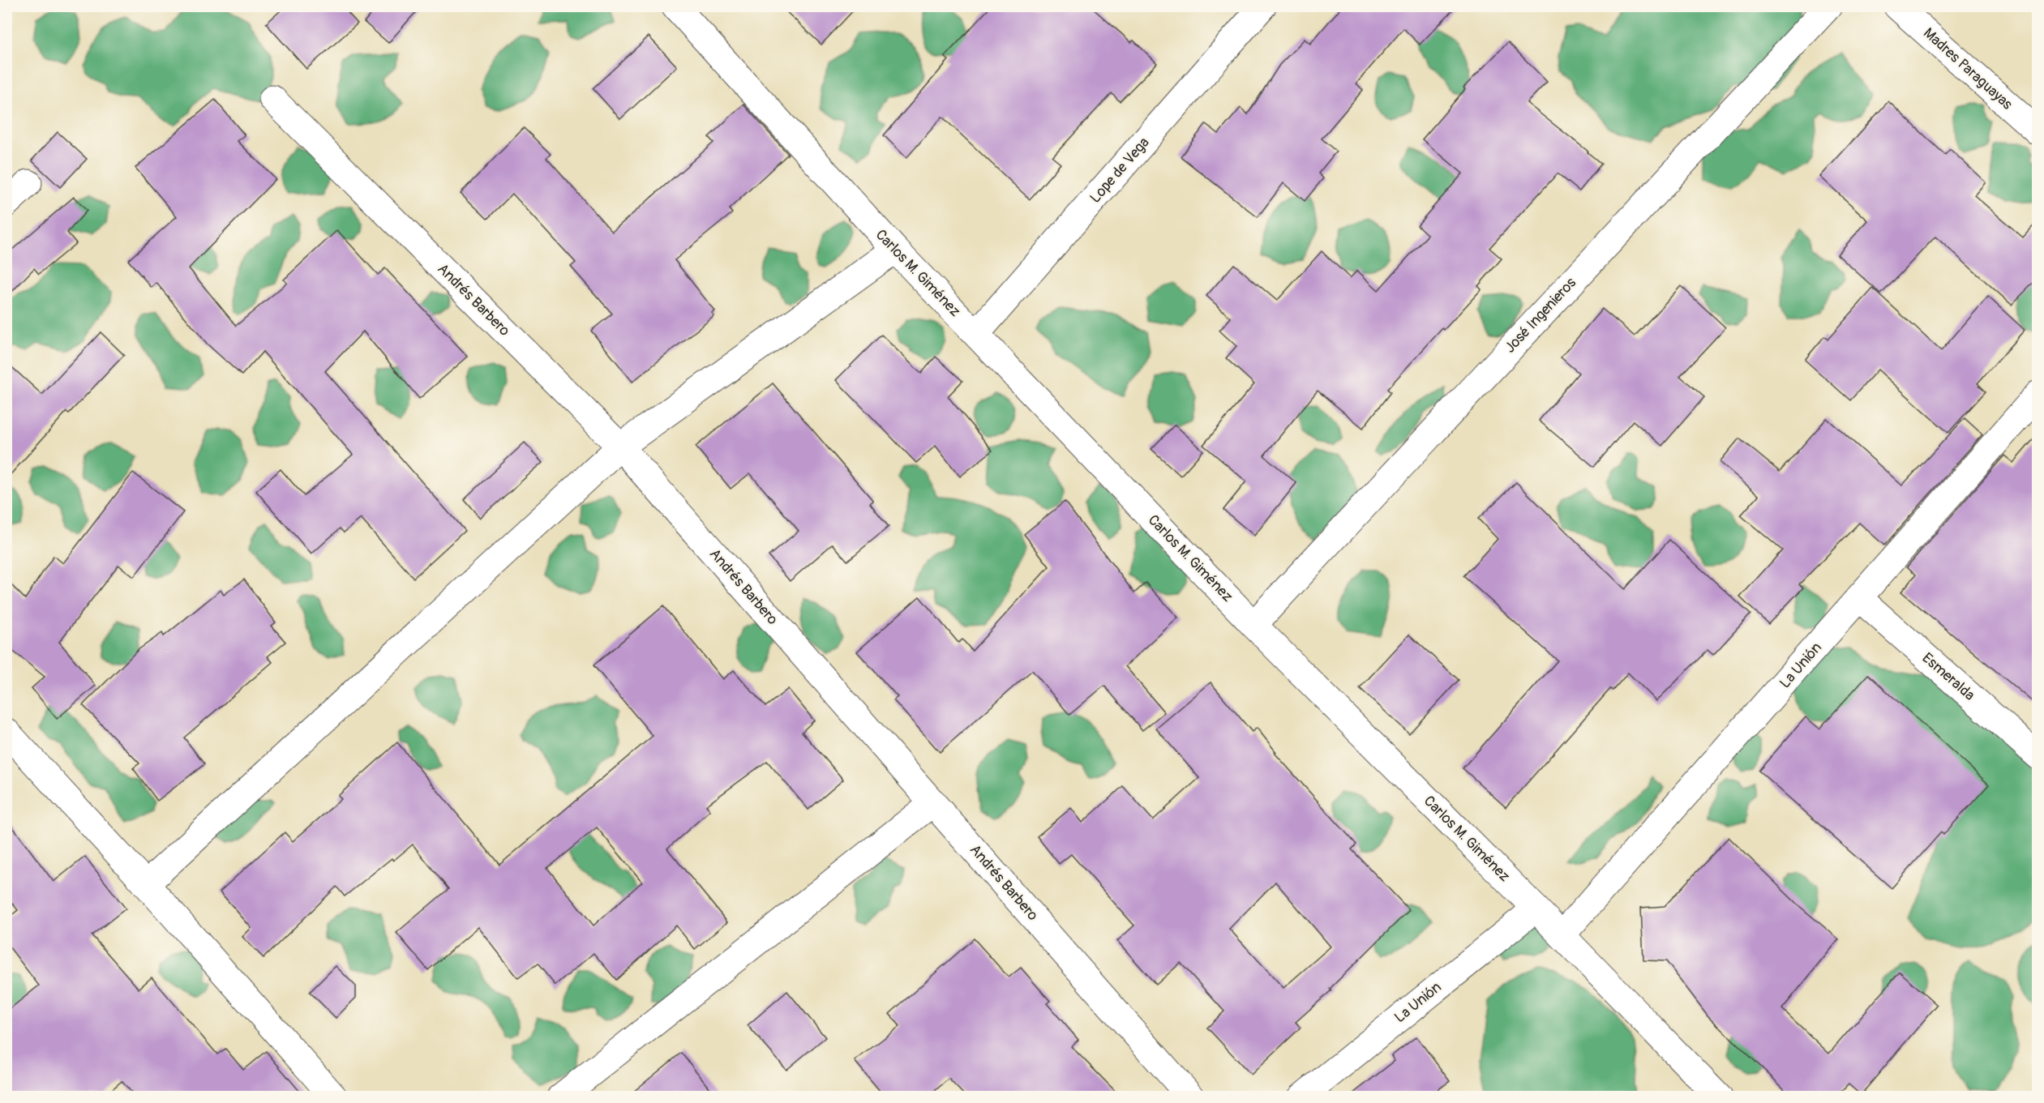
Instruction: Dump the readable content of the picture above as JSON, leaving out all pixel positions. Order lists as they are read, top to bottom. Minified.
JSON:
{"streets":{"street":["Madres Paraguayas","Lope de Vega","Carlos M. Giménez","Andrés Barbero","José Ingenieros","La Unión","Esmeralda"]},"crossings":[["Lope de Vega","Carlos M. Giménez"],["Carlos M. Giménez","José Ingenieros"],["Carlos M. Giménez","La Unión"],["La Unión","Esmeralda"]]}
